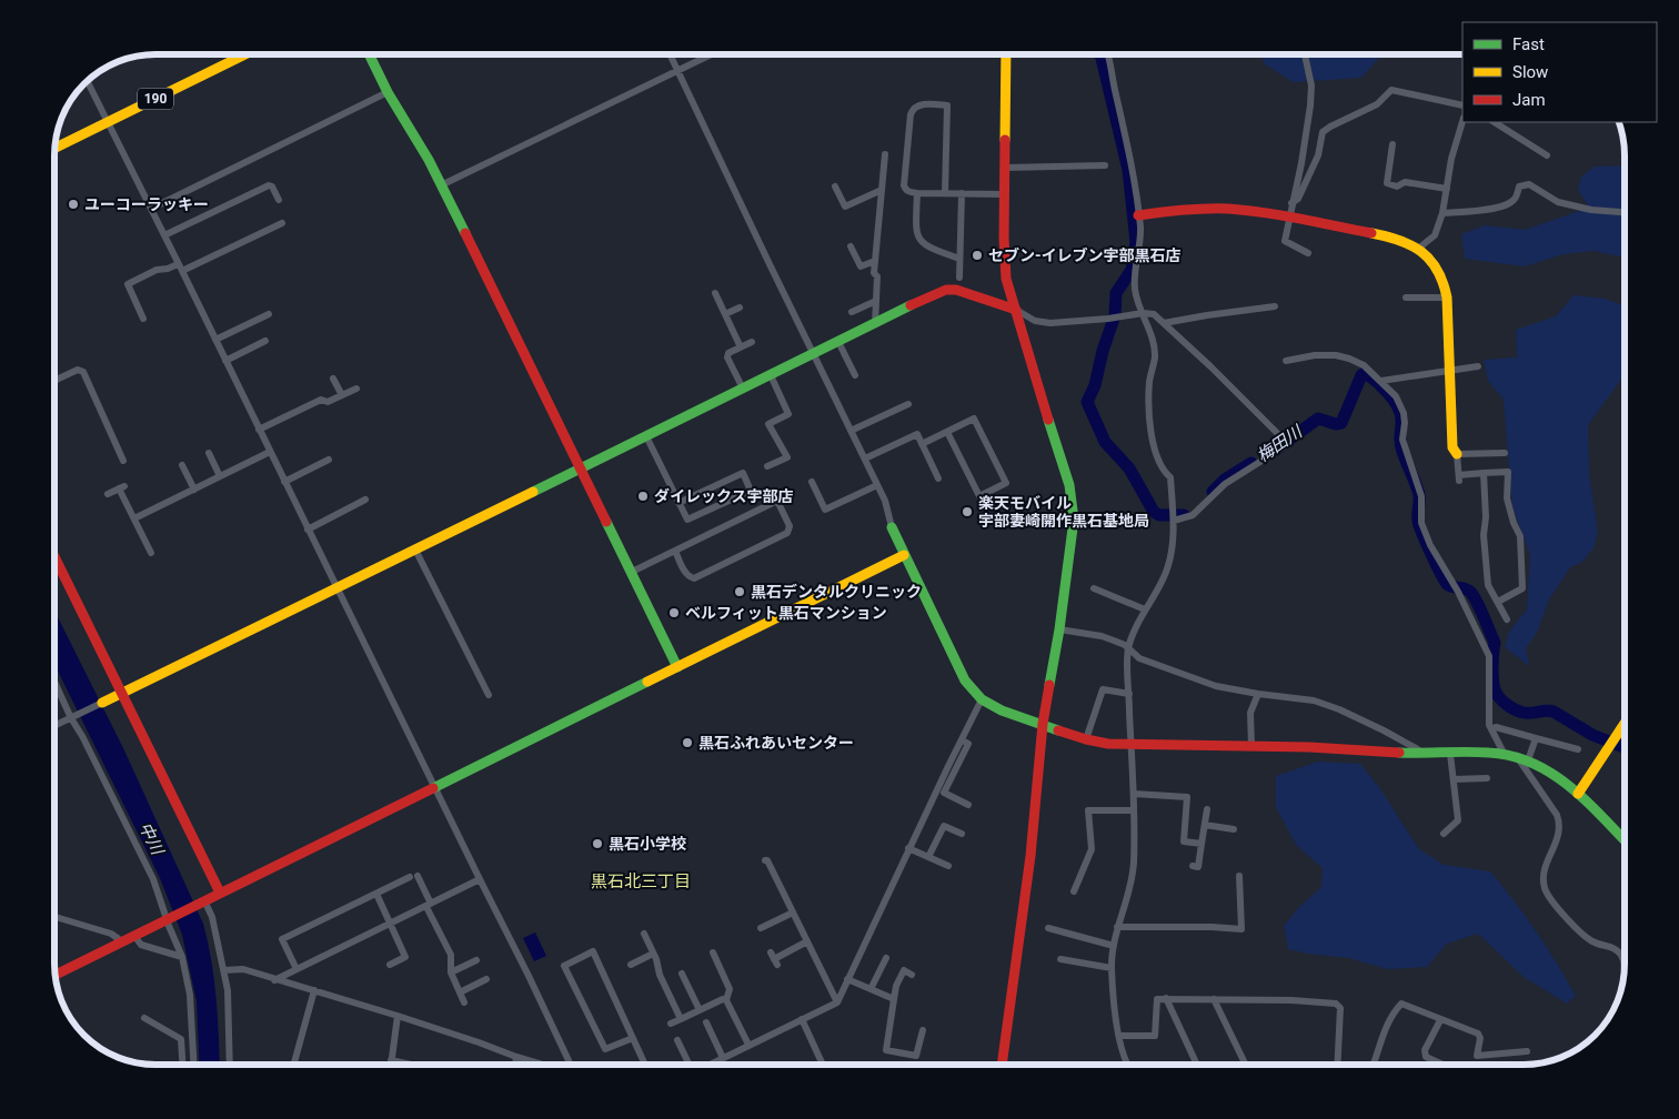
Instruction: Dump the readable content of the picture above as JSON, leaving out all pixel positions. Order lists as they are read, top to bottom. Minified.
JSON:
{"streets":{"main road":["190"]},"districts":["黒石北三丁目"],"water":["梅田川","中川"],"places":["ユーコーラッキー","セブン-イレブン宇部黒石店","ダイレックス宇部店","楽天モバイル 宇部妻崎開作黒石基地局","黒石デンタルクリニック","ベルフィット黒石マンション","黒石ふれあいセンター","黒石小学校"],"legend":["Fast","Slow","Jam"]}
